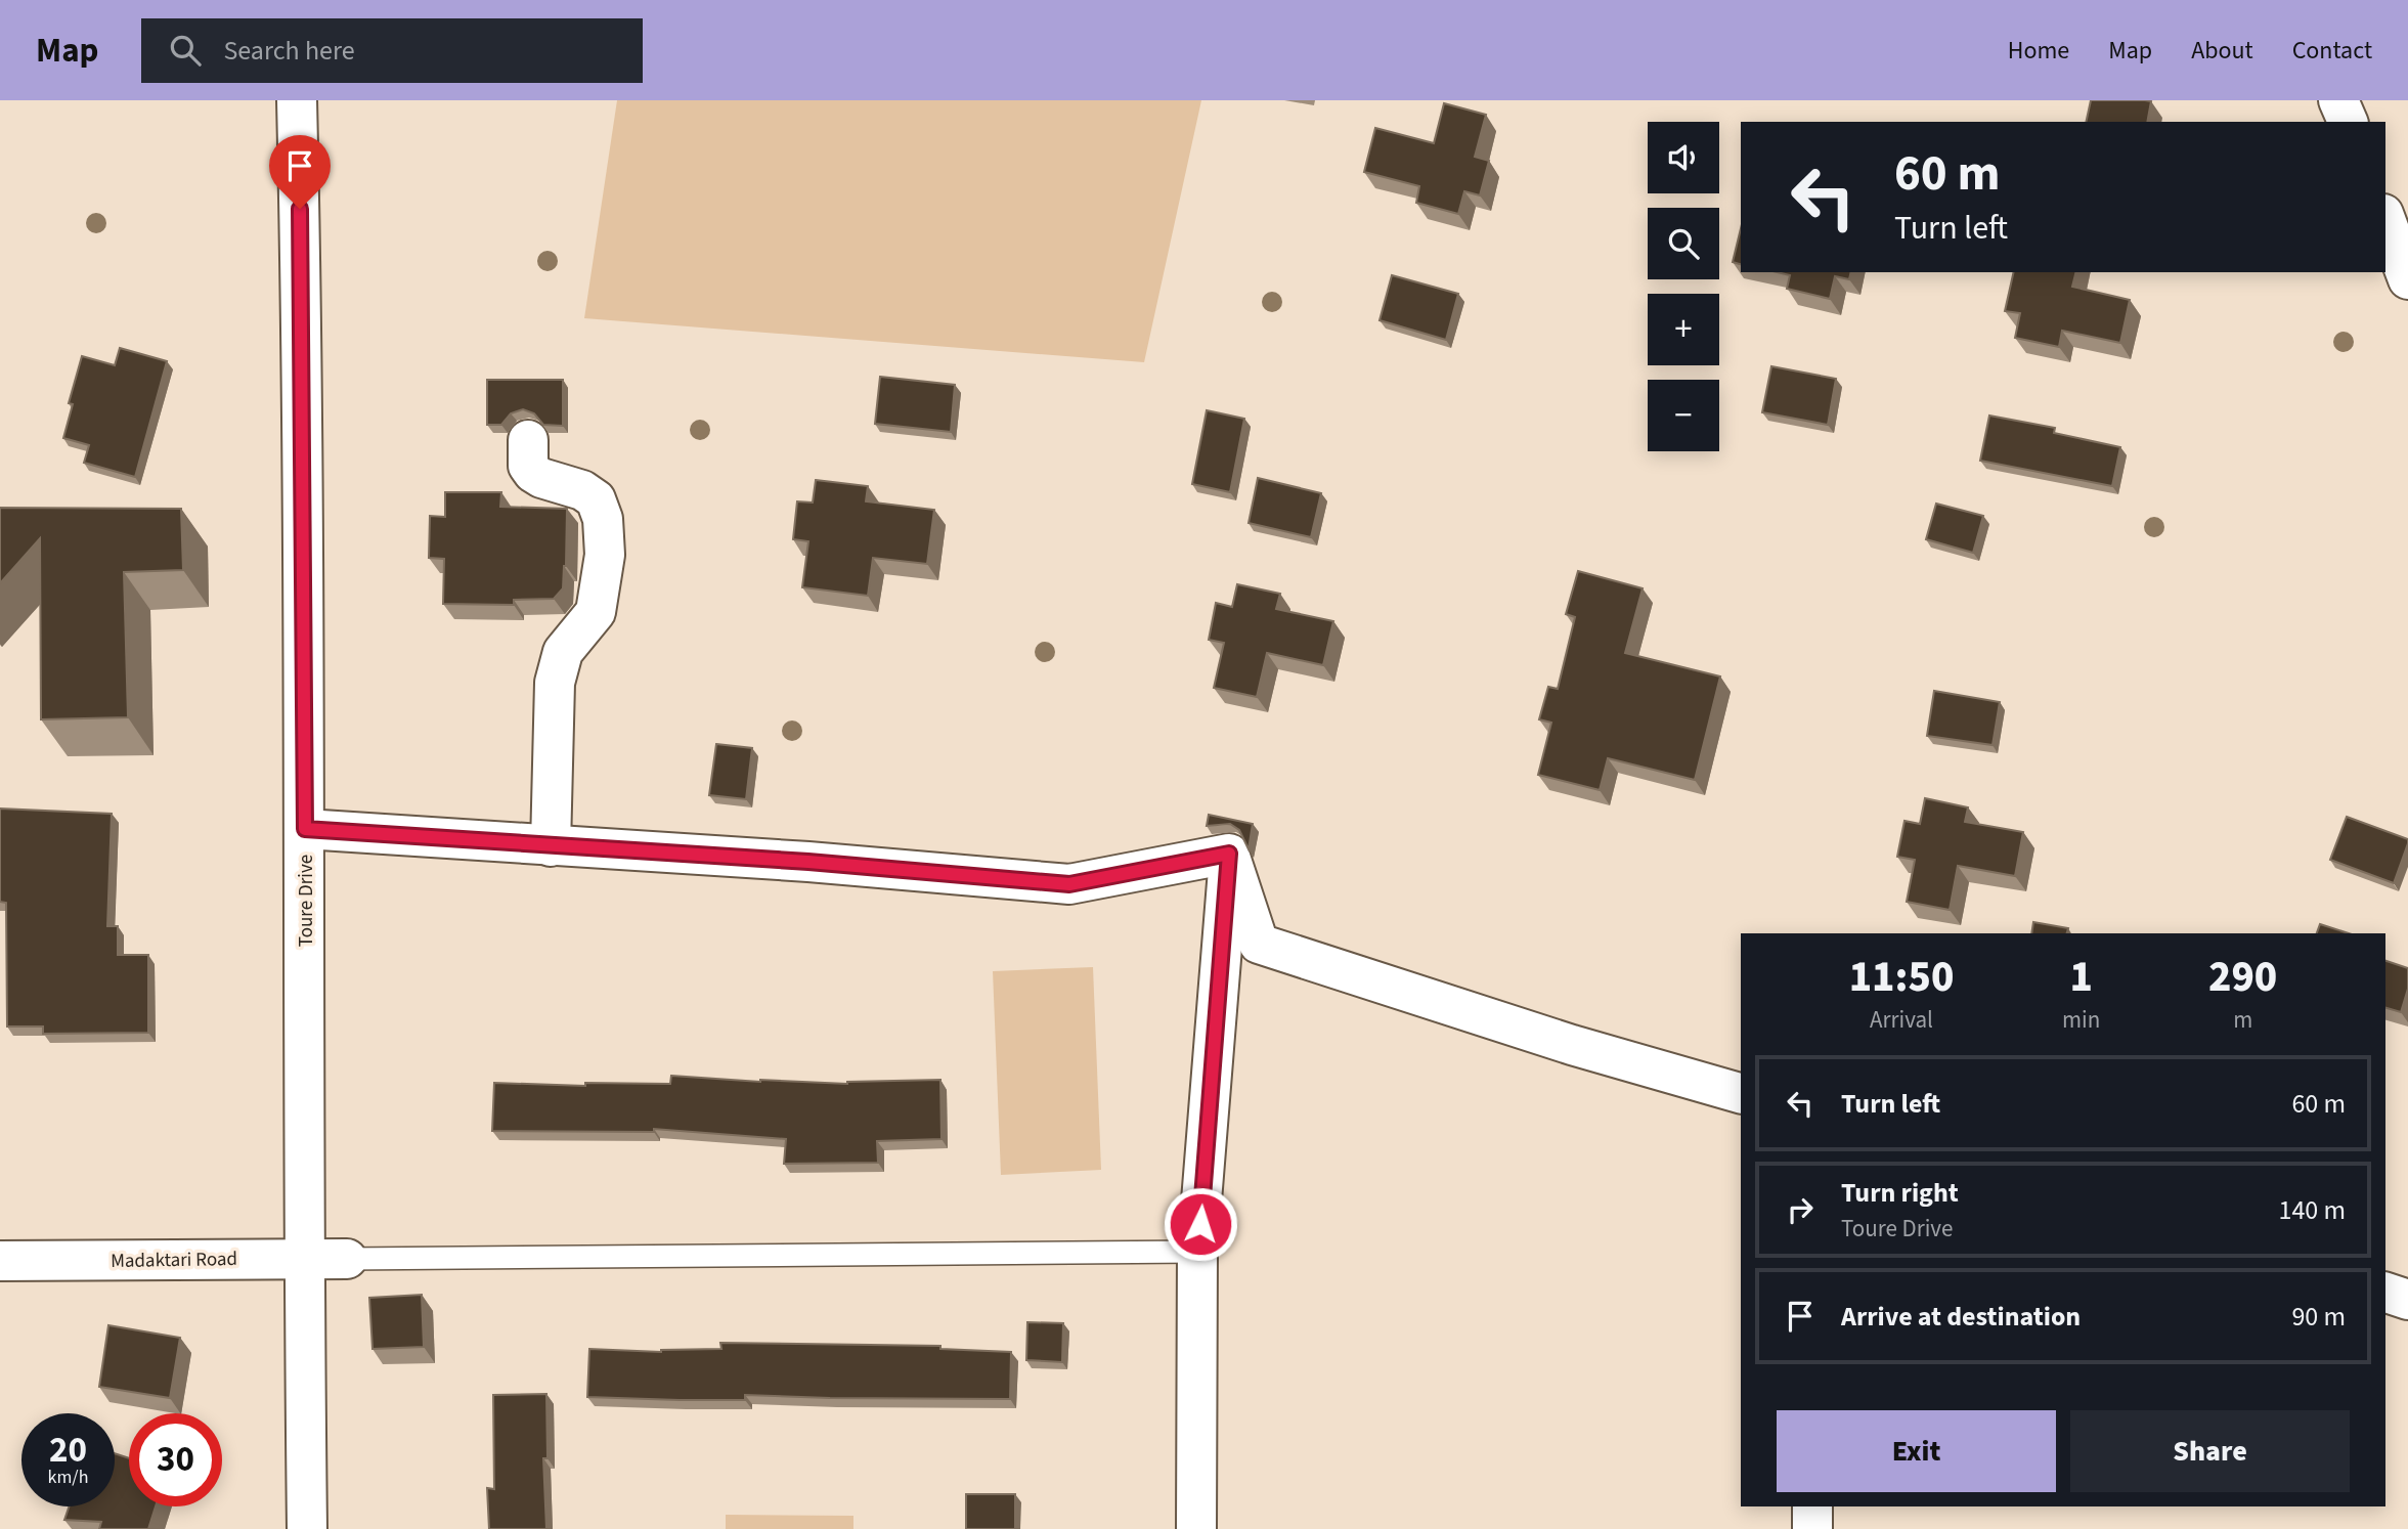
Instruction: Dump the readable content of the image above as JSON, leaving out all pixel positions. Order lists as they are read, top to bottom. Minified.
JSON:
{"streets":{"street":["Toure Drive","Madaktari Road"]},"crossings":[["Toure Drive","Madaktari Road"]],"page":{"header":"Map","search":"Search here","nav":["Home","Map","About","Contact"],"map_buttons":["+","−"],"turn":["60 m","Turn left"],"eta":["11:50","Arrival","1","min","290","m"],"list":[{"name":"Turn left","value":"60 m"},{"name":"Turn right","note":"Toure Drive","value":"140 m"},{"name":"Arrive at destination","value":"90 m"}],"buttons":["Exit","Share"],"speed":"20 km/h","limit":"30"}}
